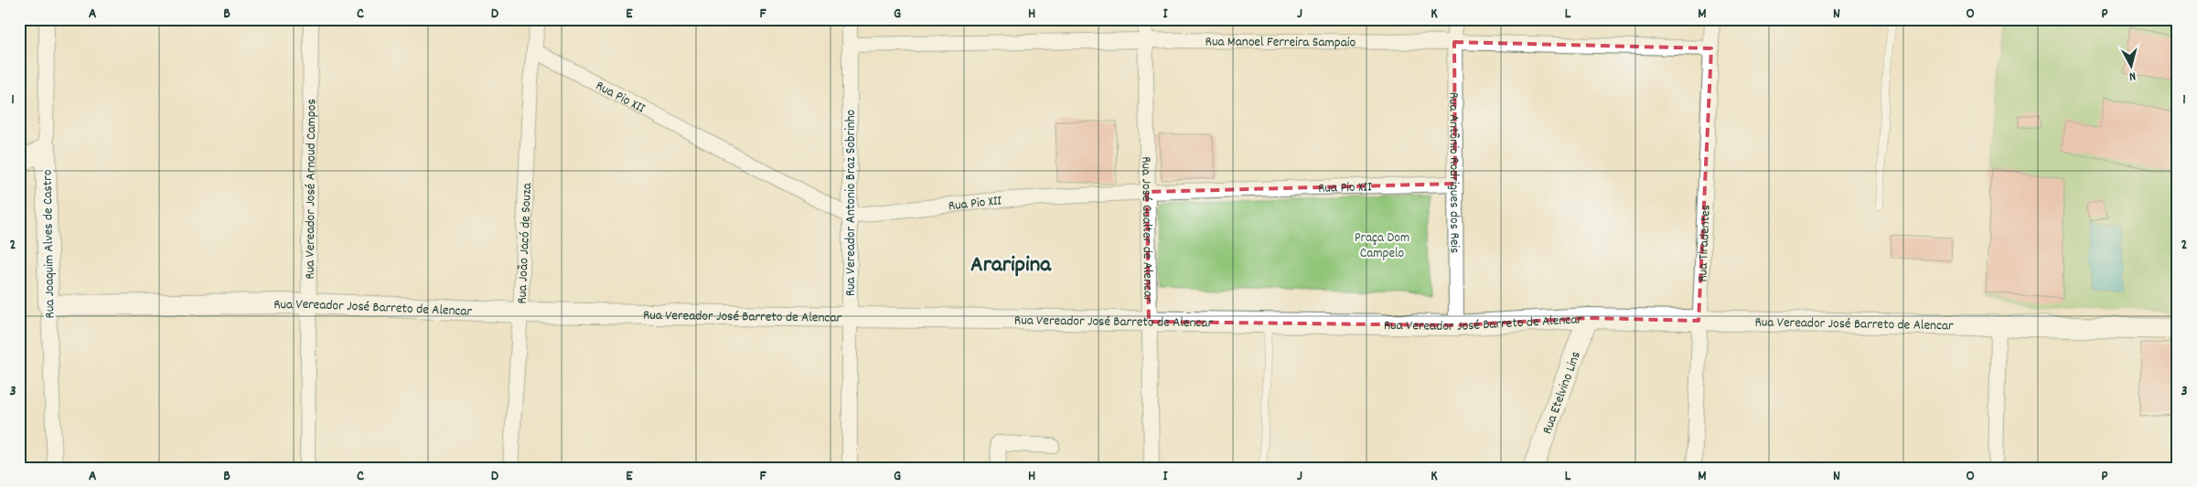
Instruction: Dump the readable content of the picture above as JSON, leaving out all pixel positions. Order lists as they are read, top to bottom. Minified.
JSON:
{"streets":{"main road":["Rua Joaquim Alves de Castro","Rua Vereador José Barreto de Alencar","Rua Etelvino Lins"],"street":["Rua Manoel Ferreira Sampaio","Rua Pio XII","Rua Antônio Rodrigues dos Reis","Rua Vereador José Arnoud Campos","Rua Vereador Antonio Braz Sobrinho","Rua José Gualter de Alencar","Rua João Jacó de Souza","Rua Tiradentes"]},"crossings":[["Rua Manoel Ferreira Sampaio","Rua Antônio Rodrigues dos Reis"],["Rua Manoel Ferreira Sampaio","Rua Vereador Antonio Braz Sobrinho"],["Rua Manoel Ferreira Sampaio","Rua José Gualter de Alencar"],["Rua Manoel Ferreira Sampaio","Rua Tiradentes"],["Rua Pio XII","Rua Antônio Rodrigues dos Reis"],["Rua Pio XII","Rua Vereador Antonio Braz Sobrinho"],["Rua Pio XII","Rua José Gualter de Alencar"],["Rua Pio XII","Rua João Jacó de Souza"],["Rua Antônio Rodrigues dos Reis","Rua Vereador José Barreto de Alencar"],["Rua Vereador José Arnoud Campos","Rua Vereador José Barreto de Alencar"],["Rua Vereador Antonio Braz Sobrinho","Rua Vereador José Barreto de Alencar"],["Rua José Gualter de Alencar","Rua Vereador José Barreto de Alencar"],["Rua João Jacó de Souza","Rua Vereador José Barreto de Alencar"],["Rua Tiradentes","Rua Vereador José Barreto de Alencar"],["Rua Joaquim Alves de Castro","Rua Vereador José Barreto de Alencar"],["Rua Vereador José Barreto de Alencar","Rua Etelvino Lins"]],"districts":["Araripina"],"parks":["Praça Dom Campelo"],"north":"bottom","grid":{"columns":["A","B","C","D","E","F","G","H","I","J","K","L","M","N","O","P"],"rows":["1","2","3"]}}
